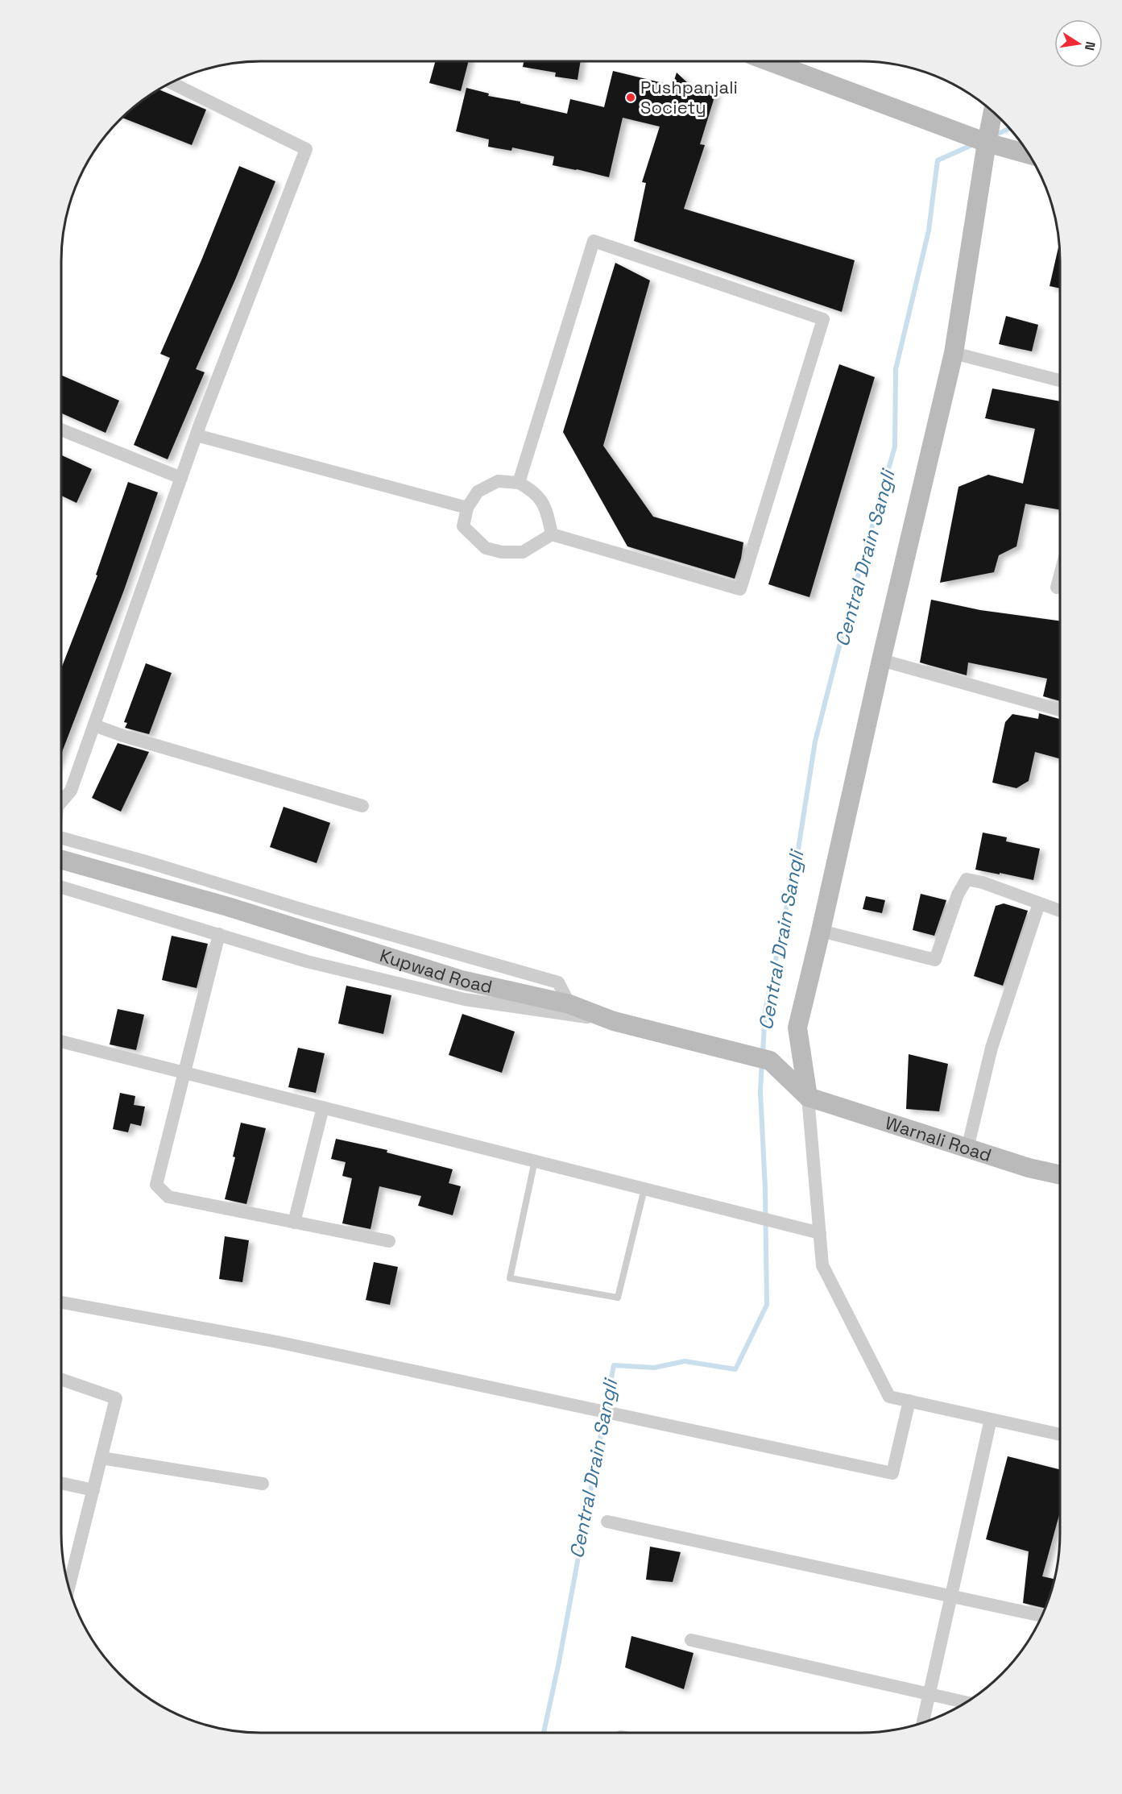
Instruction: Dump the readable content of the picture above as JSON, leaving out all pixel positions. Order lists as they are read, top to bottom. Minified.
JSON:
{"streets":{"main road":["Kupwad Road","Warnali Road"]},"crossings":[["Kupwad Road","Warnali Road"]],"water":["Central Drain Sangli"],"places":["Pushpanjali Society"],"north":"right"}
